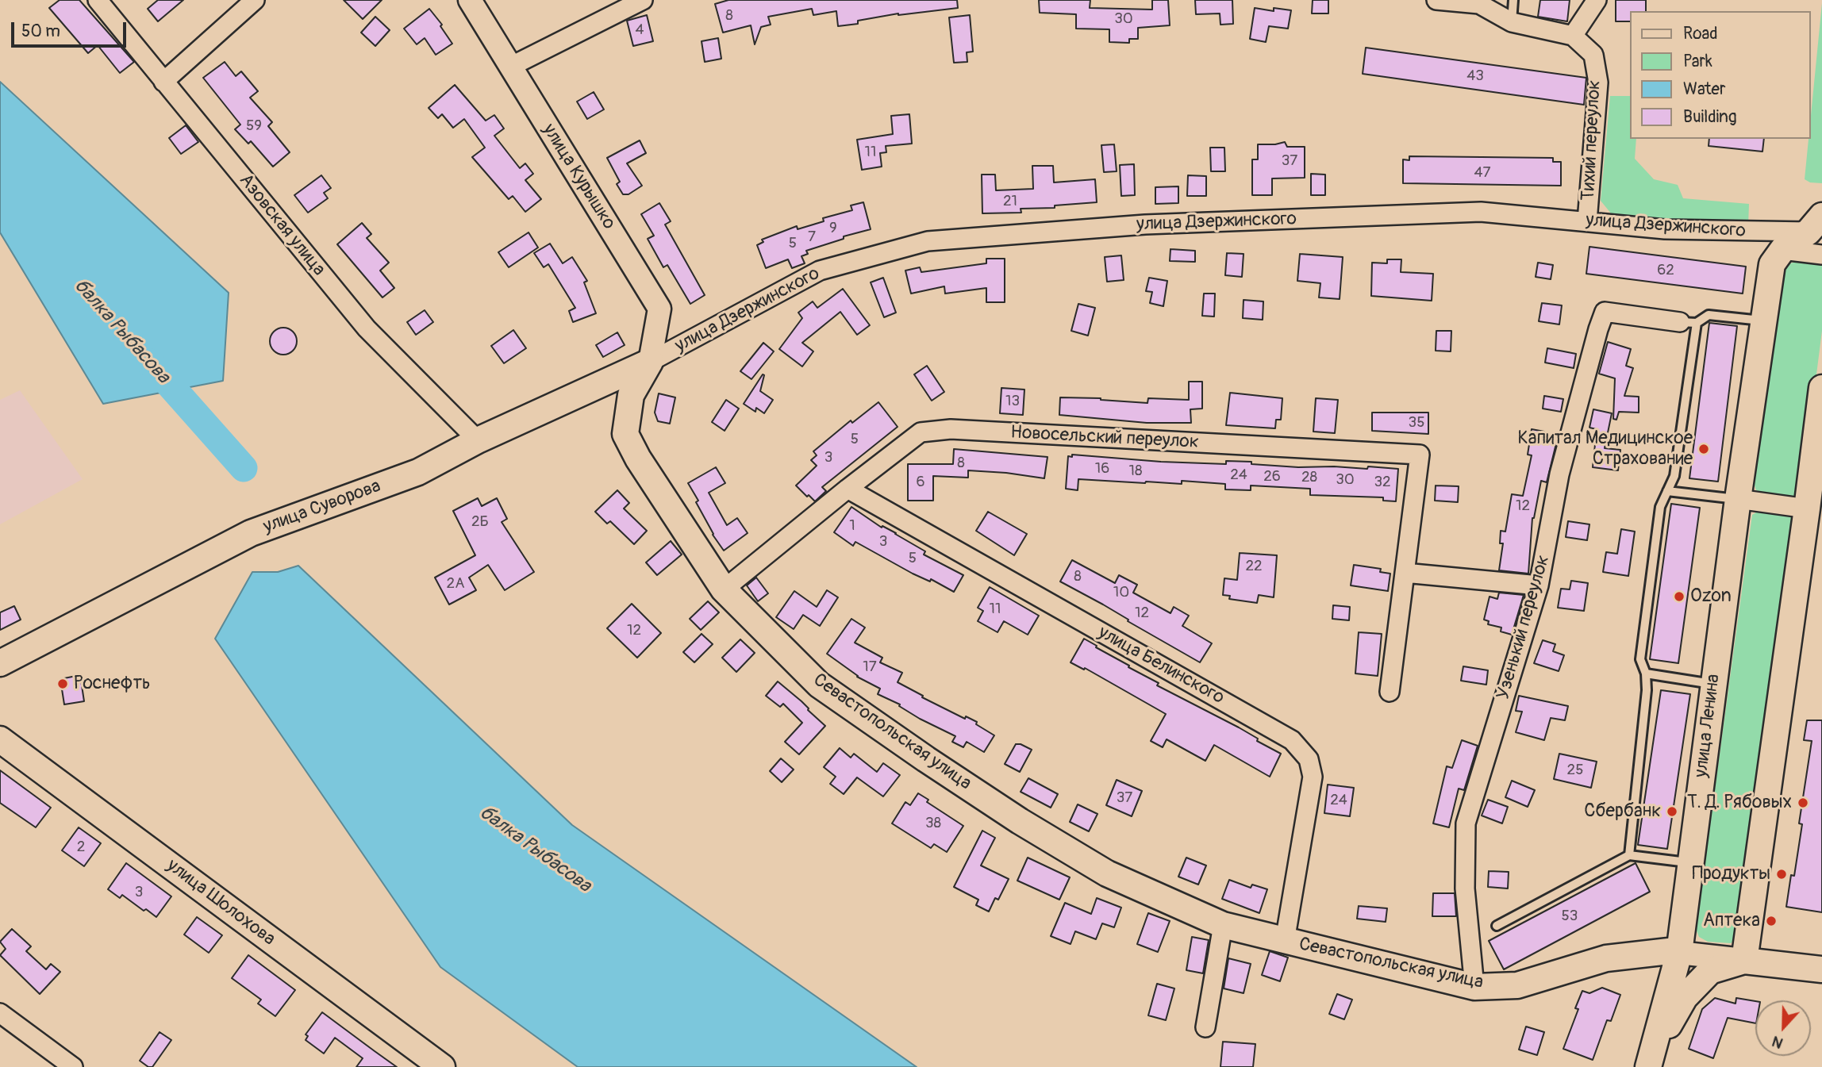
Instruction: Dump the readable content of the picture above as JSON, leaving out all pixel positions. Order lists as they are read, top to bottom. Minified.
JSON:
{"streets":{"main road":["улица Суворова","улица Ленина","Севастопольская улица","улица Шолохова"],"street":["Тихий переулок","улица Курышко","улица Дзержинского","Азовская улица","Новосельский переулок","Узенький переулок","улица Белинского"]},"crossings":[["Тихий переулок","улица Дзержинского"],["улица Курышко","улица Дзержинского"],["улица Курышко","улица Суворова"],["улица Курышко","Севастопольская улица"],["улица Дзержинского","улица Суворова"],["улица Дзержинского","улица Ленина"],["улица Дзержинского","Севастопольская улица"],["Азовская улица","улица Суворова"],["Новосельский переулок","улица Белинского"],["Новосельский переулок","Севастопольская улица"],["улица Суворова","Севастопольская улица"],["Узенький переулок","Севастопольская улица"],["улица Белинского","Севастопольская улица"],["улица Ленина","Севастопольская улица"]],"water":["балка Рыбасова"],"places":["Капитал Медицинское Страхование","Ozon","Роснефть","Т. Д. Рябовых","Сбербанк","Продукты","Аптека"],"house_numbers":["8","30","4","43","59","11","37","47","21","9","7","5","62","13","35","5","3","8","16","18","24","26","28","30","6","32","12","2Б","1","3","5","22","8","2А","10","11","12","12","17","25","37","24","38","2","3","53"],"legend":["Road","Park","Water","Building"],"scale_bar":"50 m","north":"bottom"}
